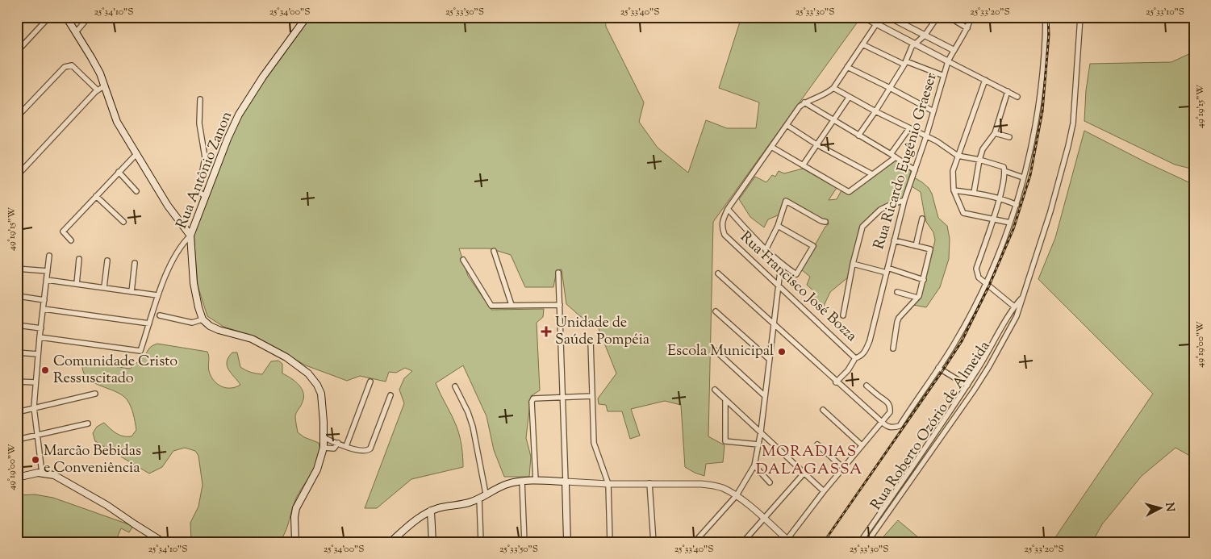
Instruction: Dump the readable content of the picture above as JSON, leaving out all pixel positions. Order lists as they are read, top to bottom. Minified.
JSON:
{"streets":{"main road":["Rua Antônio Zanon"],"street":["Rua Ricardo Eugênio Graeser","Rua Francisco José Bozza","Rua Roberto Ozório de Almeida"]},"crossings":[["Rua Ricardo Eugênio Graeser","Rua Francisco José Bozza"]],"districts":["MORADIAS DALAGASSA"],"places":{"health":["Unidade de Saúde Pompéia"],"other":["Escola Municipal","Comunidade Cristo Ressuscitado","Marcão Bebidas e Conveniência"]},"north":"right","coordinates":["25°34'10\"S","25°34'00\"S","25°33'50\"S","25°33'40\"S","25°33'30\"S","25°33'20\"S","25°33'10\"S","49°19'15\"W","49°19'00\"W"]}
